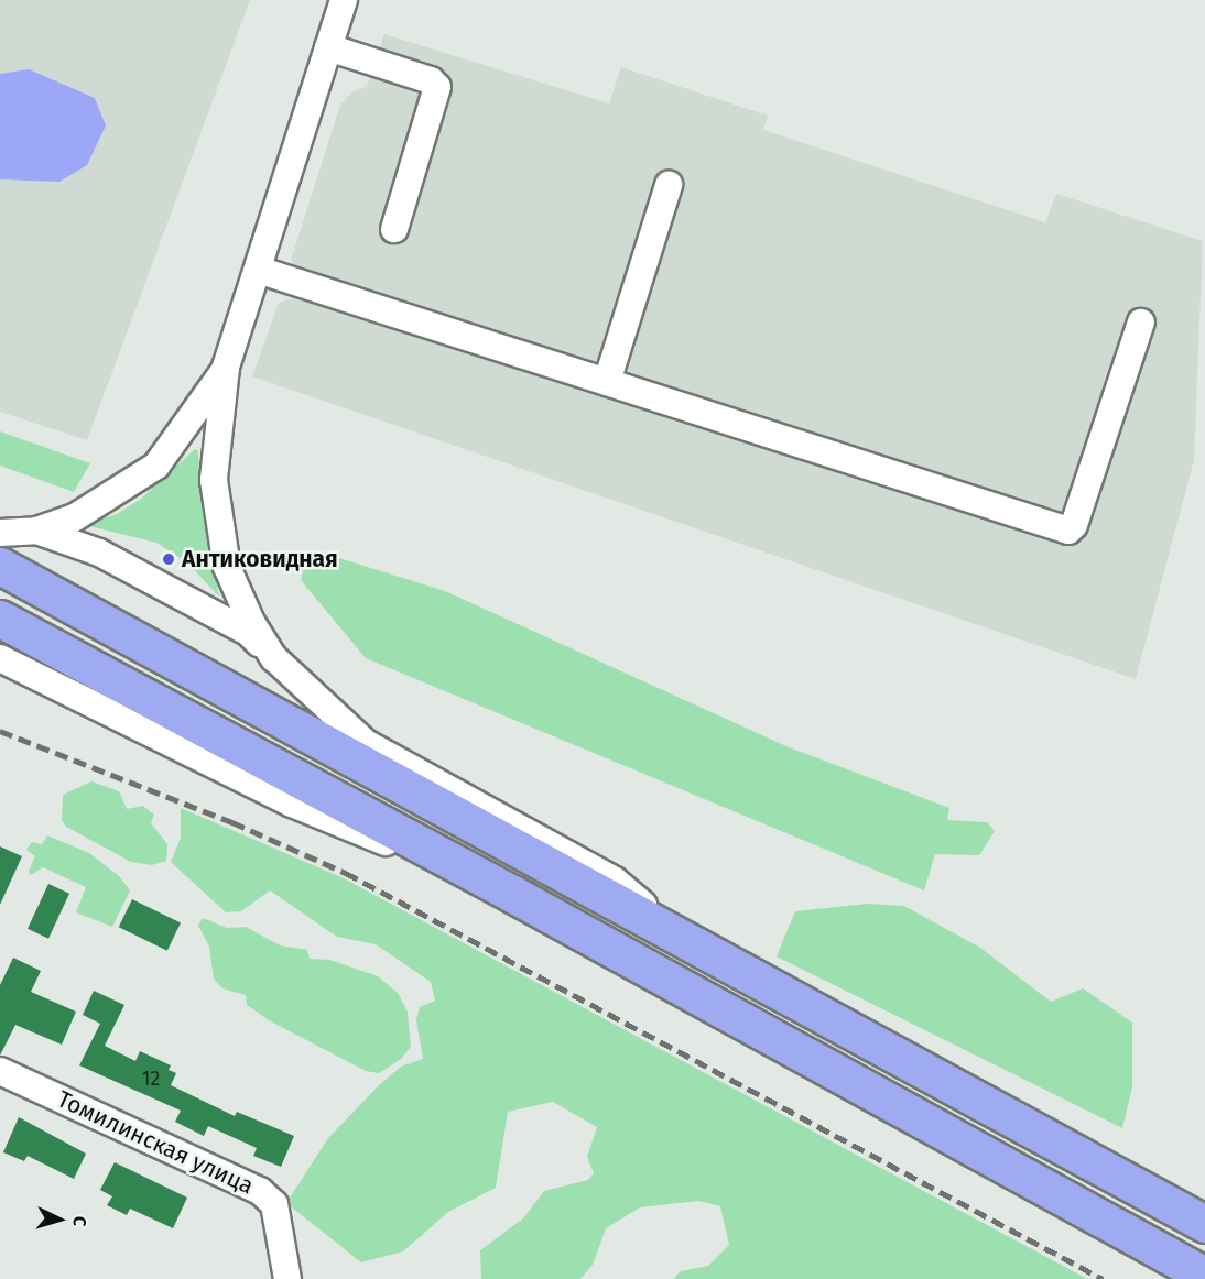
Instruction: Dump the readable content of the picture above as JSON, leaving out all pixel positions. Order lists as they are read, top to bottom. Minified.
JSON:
{"streets":{"street":["Томилинская улица"]},"places":["Антиковидная"],"house_numbers":["12"],"north":"right"}
